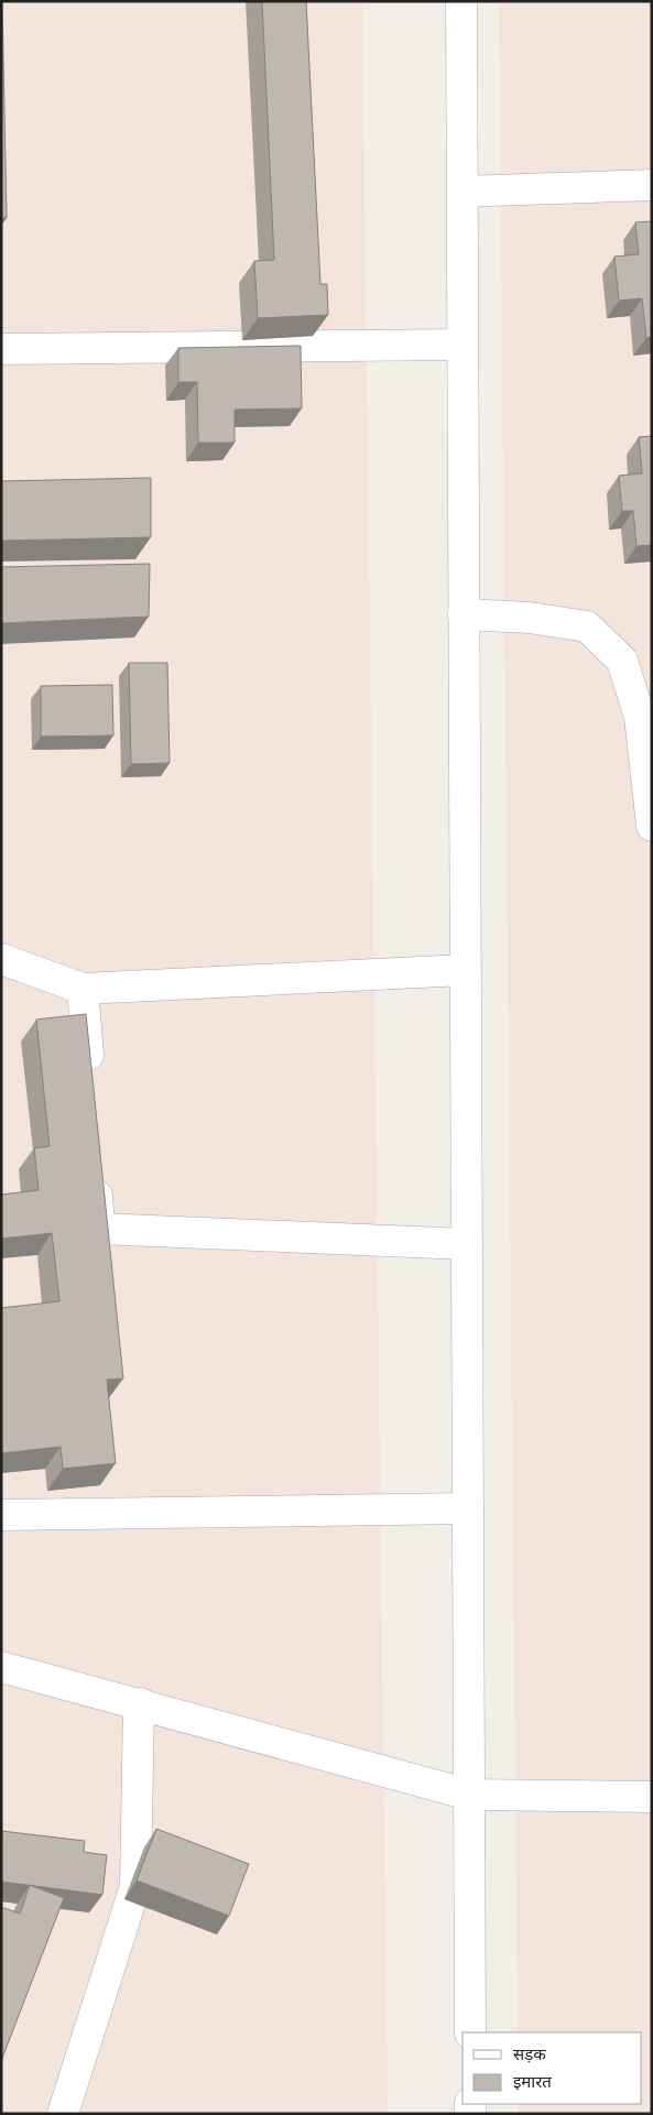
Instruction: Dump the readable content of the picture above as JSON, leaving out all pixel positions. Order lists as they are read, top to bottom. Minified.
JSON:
{"legend":["सड़क","इमारत"]}
